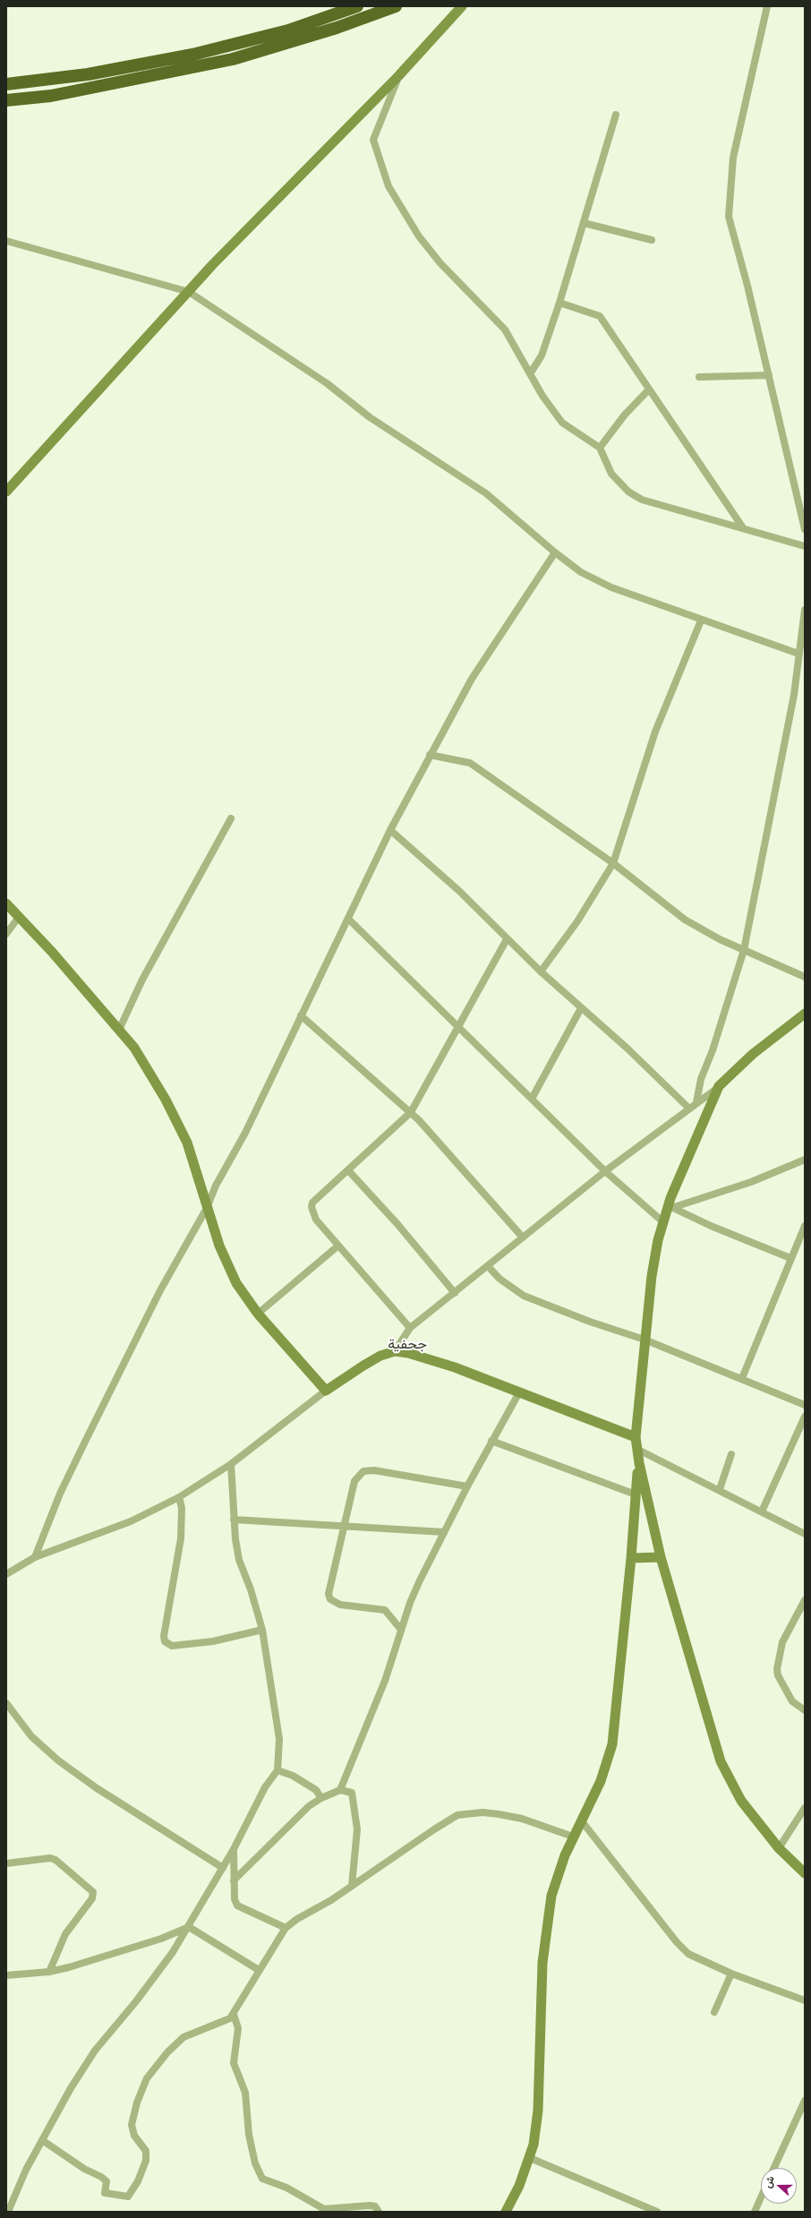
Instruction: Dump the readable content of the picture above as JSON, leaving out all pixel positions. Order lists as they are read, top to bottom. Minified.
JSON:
{"districts":["جحفية"],"north":"left"}
